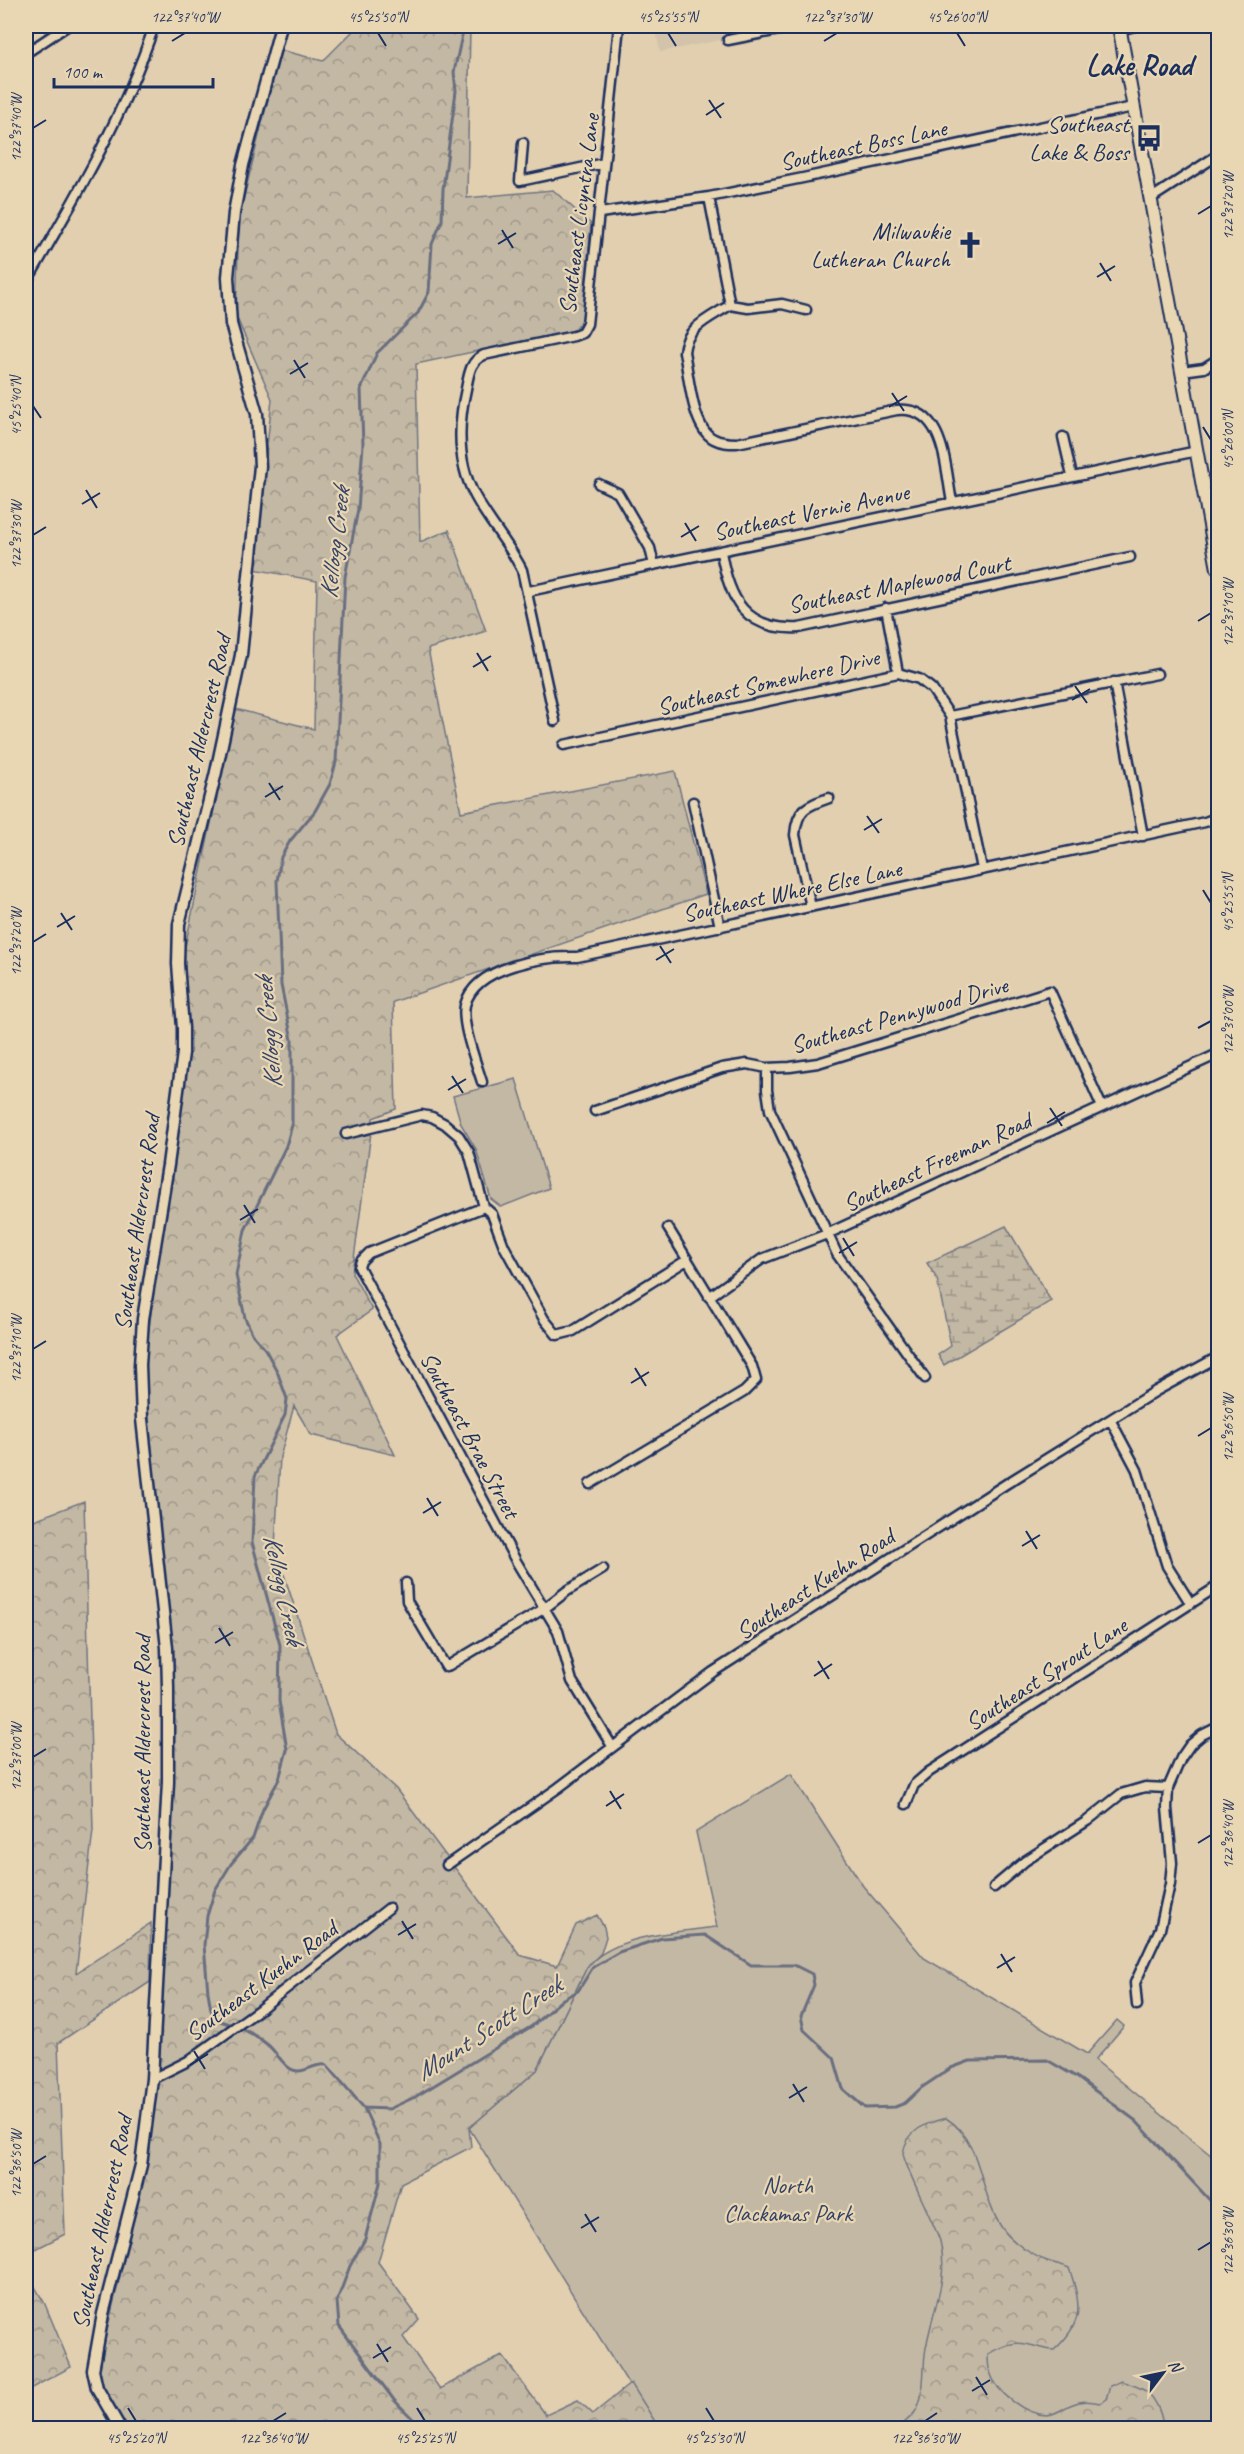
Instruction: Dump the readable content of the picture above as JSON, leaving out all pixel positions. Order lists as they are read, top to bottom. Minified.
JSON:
{"streets":{"street":["Southeast Boss Lane","Southeast Licyntra Lane","Southeast Vernie Avenue","Southeast Maplewood Court","Southeast Somewhere Drive","Southeast Aldercrest Road","Southeast Where Else Lane","Southeast Pennywood Drive","Southeast Freeman Road","Southeast Brae Street","Southeast Kuehn Road","Southeast Sprout Lane"]},"crossings":[["Southeast Boss Lane","Southeast Licyntra Lane"],["Southeast Licyntra Lane","Southeast Vernie Avenue"],["Southeast Vernie Avenue","Southeast Maplewood Court"],["Southeast Somewhere Drive","Southeast Where Else Lane"],["Southeast Aldercrest Road","Southeast Kuehn Road"],["Southeast Pennywood Drive","Southeast Freeman Road"],["Southeast Brae Street","Southeast Kuehn Road"]],"districts":["Lake Road"],"water":["Kellogg Creek","Mount Scott Creek"],"parks":["North Clackamas Park"],"places":{"bus stop":["Southeast Lake & Boss"],"church":["Milwaukie Lutheran Church"]},"scale_bar":"100 m","north":"top right","coordinates":["122°37'40\"W","45°25'50\"N","45°25'55\"N","122°37'30\"W","45°26'00\"N","122°37'20\"W","45°25'40\"N","122°37'10\"W","122°37'00\"W","122°36'50\"W","122°36'40\"W","122°36'30\"W","45°25'20\"N","45°25'25\"N","45°25'30\"N"]}
